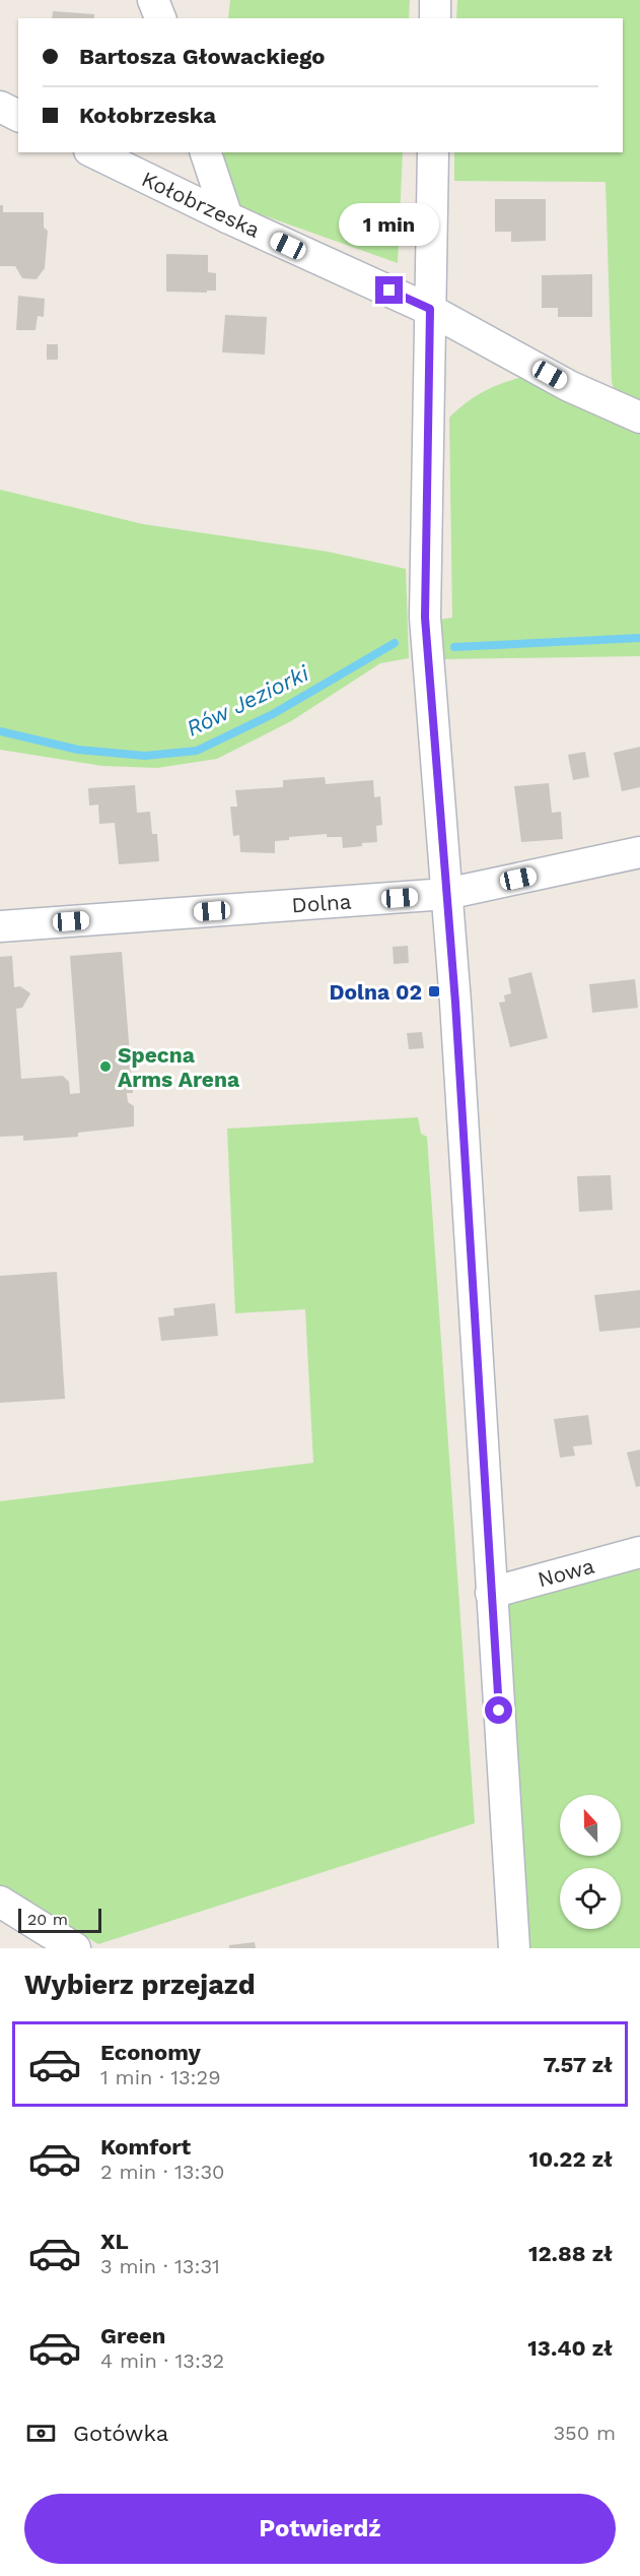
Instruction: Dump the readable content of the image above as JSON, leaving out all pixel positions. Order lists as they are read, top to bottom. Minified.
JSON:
{"streets":{"street":["Kołobrzeska","Dolna","Nowa"]},"water":["Rów Jeziorki"],"places":{"transit":["Dolna 02"],"other":["Specna Arms Arena"]},"scale_bar":"20 m","north":"top","page":{"banner":["Bartosza Głowackiego","Kołobrzeska"],"bubble":"1 min","scale":"20 m","heading":"Wybierz przejazd","list":[{"name":"Economy","note":"1 min · 13:29","value":"7.57 zł"},{"name":"Komfort","note":"2 min · 13:30","value":"10.22 zł"},{"name":"XL","note":"3 min · 13:31","value":"12.88 zł"},{"name":"Green","note":"4 min · 13:32","value":"13.40 zł"}],"pay":["Gotówka","350 m"],"buttons":"Potwierdź"}}
